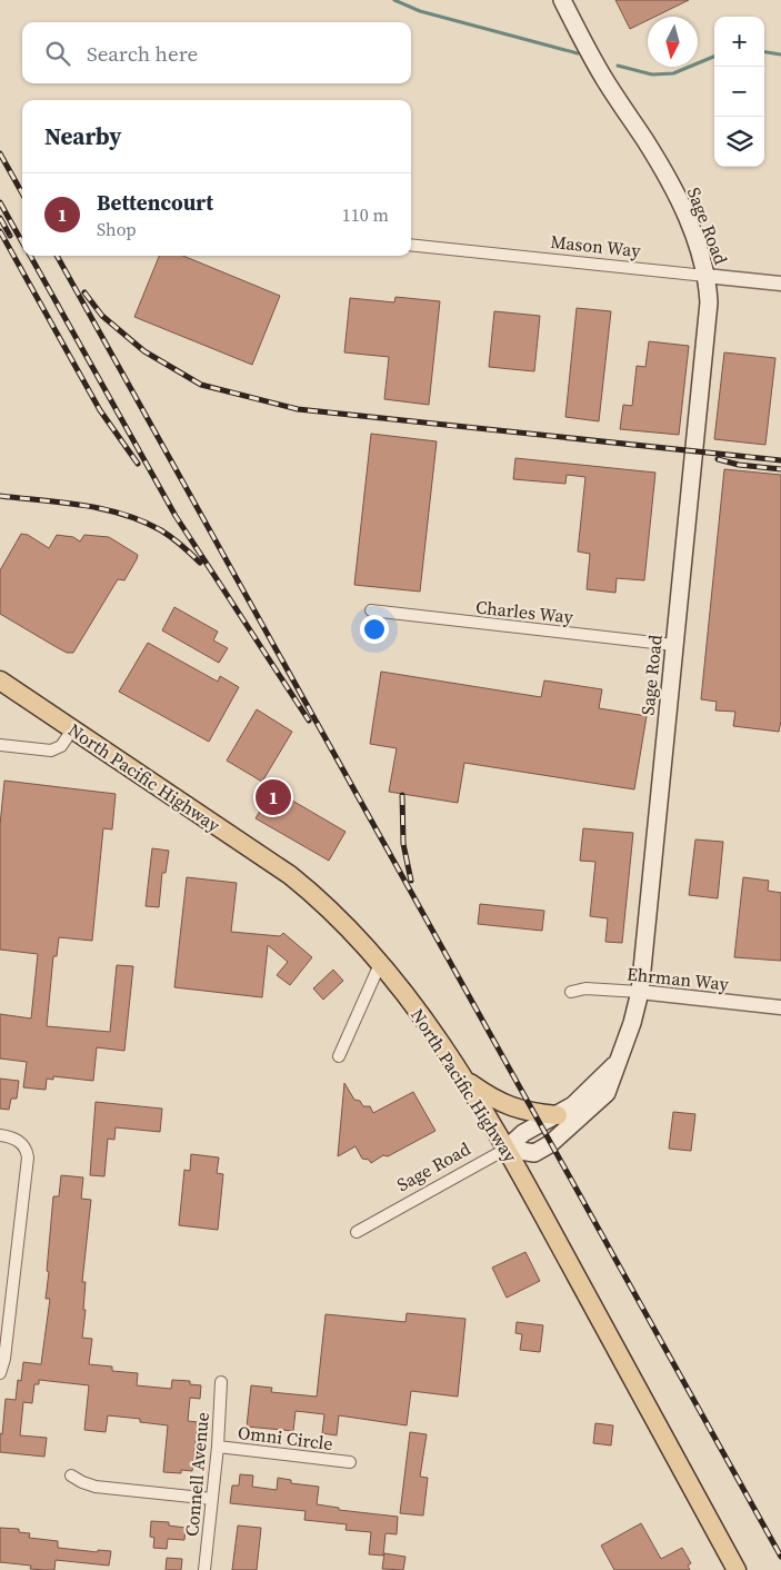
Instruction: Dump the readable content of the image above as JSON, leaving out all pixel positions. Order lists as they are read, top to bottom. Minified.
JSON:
{"streets":{"main road":["Sage Road","North Pacific Highway"],"street":["Mason Way","Charles Way","Ehrman Way","Omni Circle","Connell Avenue"]},"crossings":[["Sage Road","Mason Way"],["Sage Road","Charles Way"],["Sage Road","North Pacific Highway"],["Sage Road","Ehrman Way"],["Omni Circle","Connell Avenue"]],"north":"bottom","page":{"map_buttons":["+","−"],"search":"Search here","heading":"Nearby","list":[{"mark":"1","name":"Bettencourt","note":"Shop","value":"110 m"}],"pins":"1"}}
